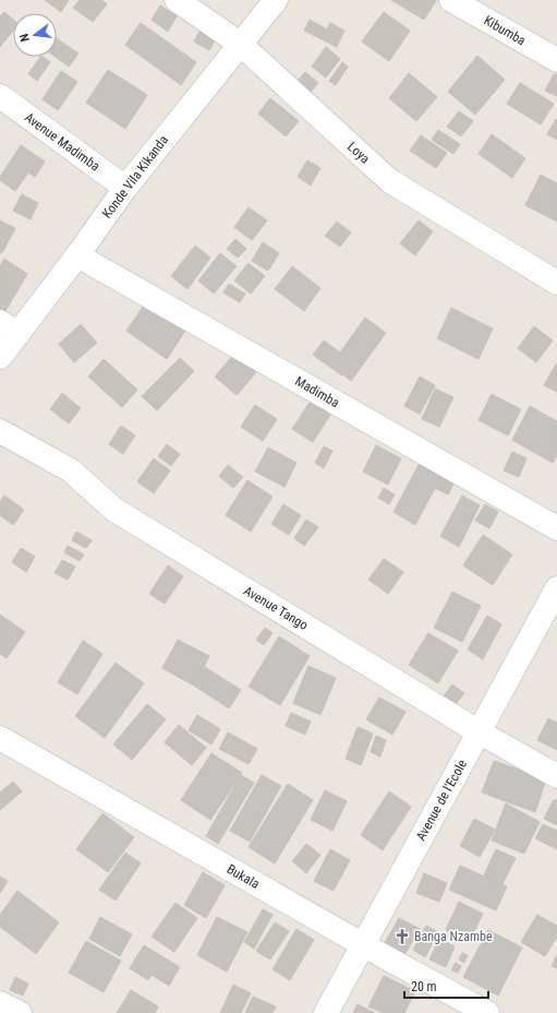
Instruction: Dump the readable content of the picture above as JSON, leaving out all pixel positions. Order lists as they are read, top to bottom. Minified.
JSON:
{"streets":{"street":["Kibumba","Avenue Madimba","Loya","Konde Vila Kikanda","Madimba","Avenue Tango","Avenue de l'Ecole","Bukala"]},"crossings":[["Avenue Madimba","Konde Vila Kikanda"],["Loya","Konde Vila Kikanda"],["Konde Vila Kikanda","Madimba"],["Avenue Tango","Avenue de l'Ecole"],["Avenue de l'Ecole","Bukala"]],"places":{"church":["Banga Nzambe"]},"scale_bar":"20 m","north":"left"}
